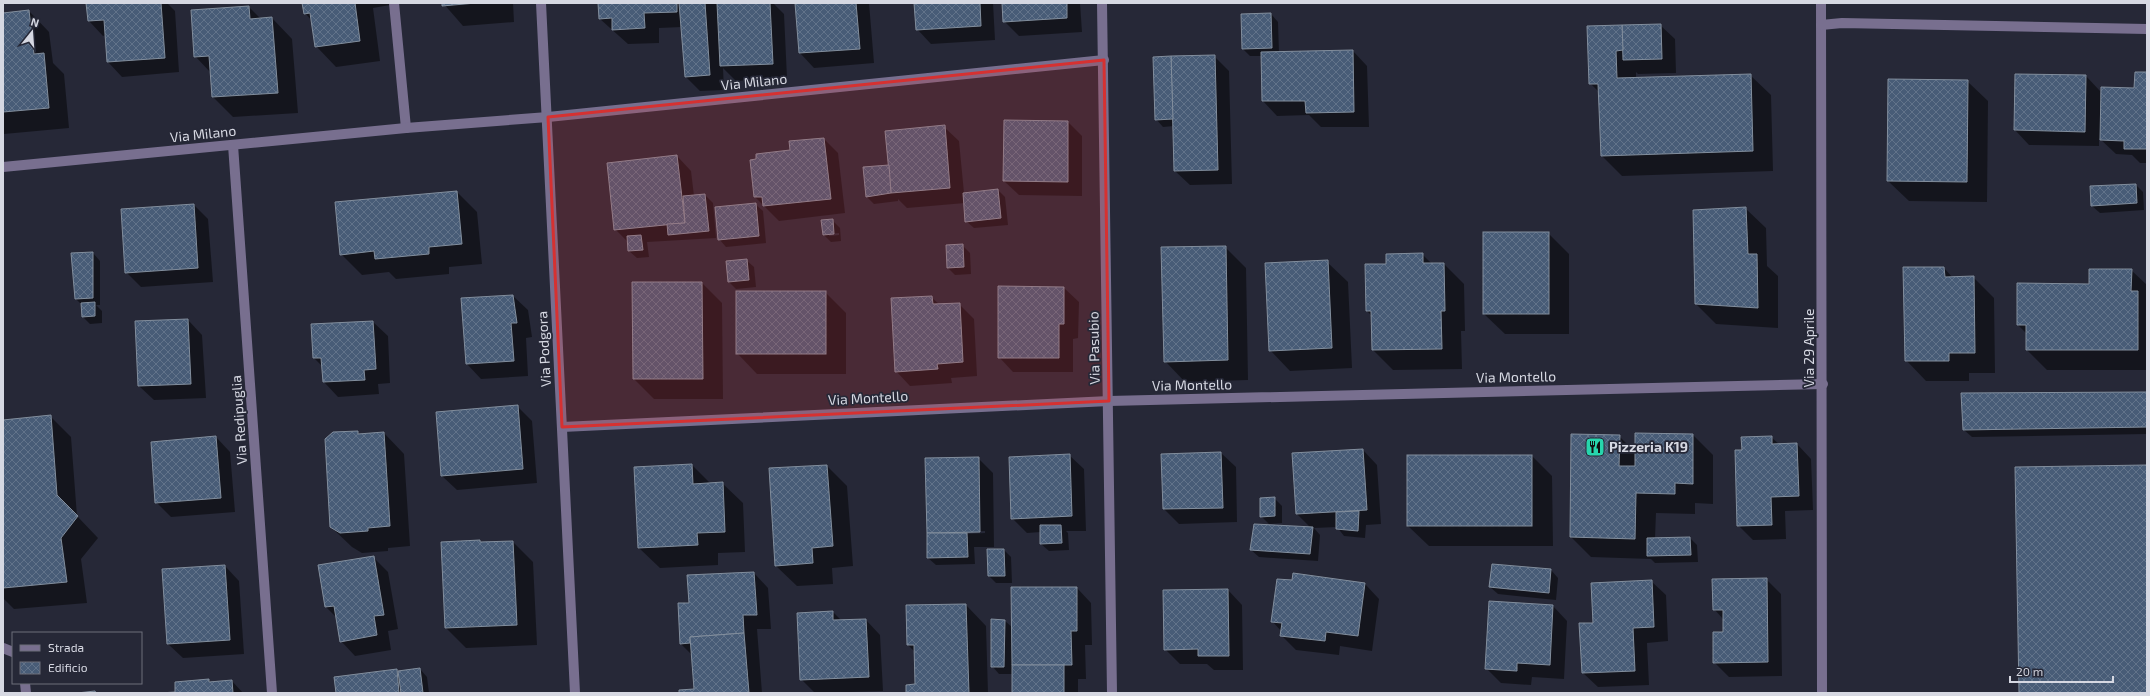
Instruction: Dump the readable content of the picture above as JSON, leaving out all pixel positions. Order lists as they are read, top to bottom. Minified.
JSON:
{"streets":{"street":["Via Milano","Via Pasubio","Via 29 Aprile","Via Podgora","Via Montello","Via Redipuglia"]},"crossings":[["Via Milano","Via Pasubio"],["Via Milano","Via Podgora"],["Via Milano","Via Redipuglia"],["Via Pasubio","Via Montello"],["Via 29 Aprile","Via Montello"],["Via Podgora","Via Montello"]],"places":{"restaurant":["Pizzeria K19"]},"legend":["Strada","Edificio"],"scale_bar":"20 m","north":"top"}
